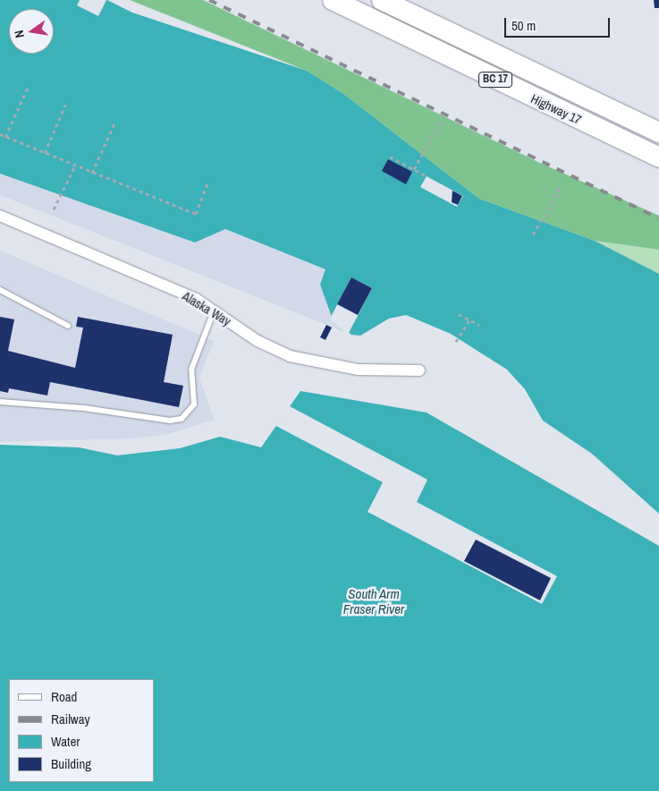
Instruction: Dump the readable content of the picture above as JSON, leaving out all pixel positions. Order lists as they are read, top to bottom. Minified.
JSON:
{"streets":{"highway":["BC 17","Highway 17"],"street":["Alaska Way"]},"water":["South Arm Fraser River"],"legend":["Road","Railway","Water","Building"],"scale_bar":"50 m","north":"left"}
